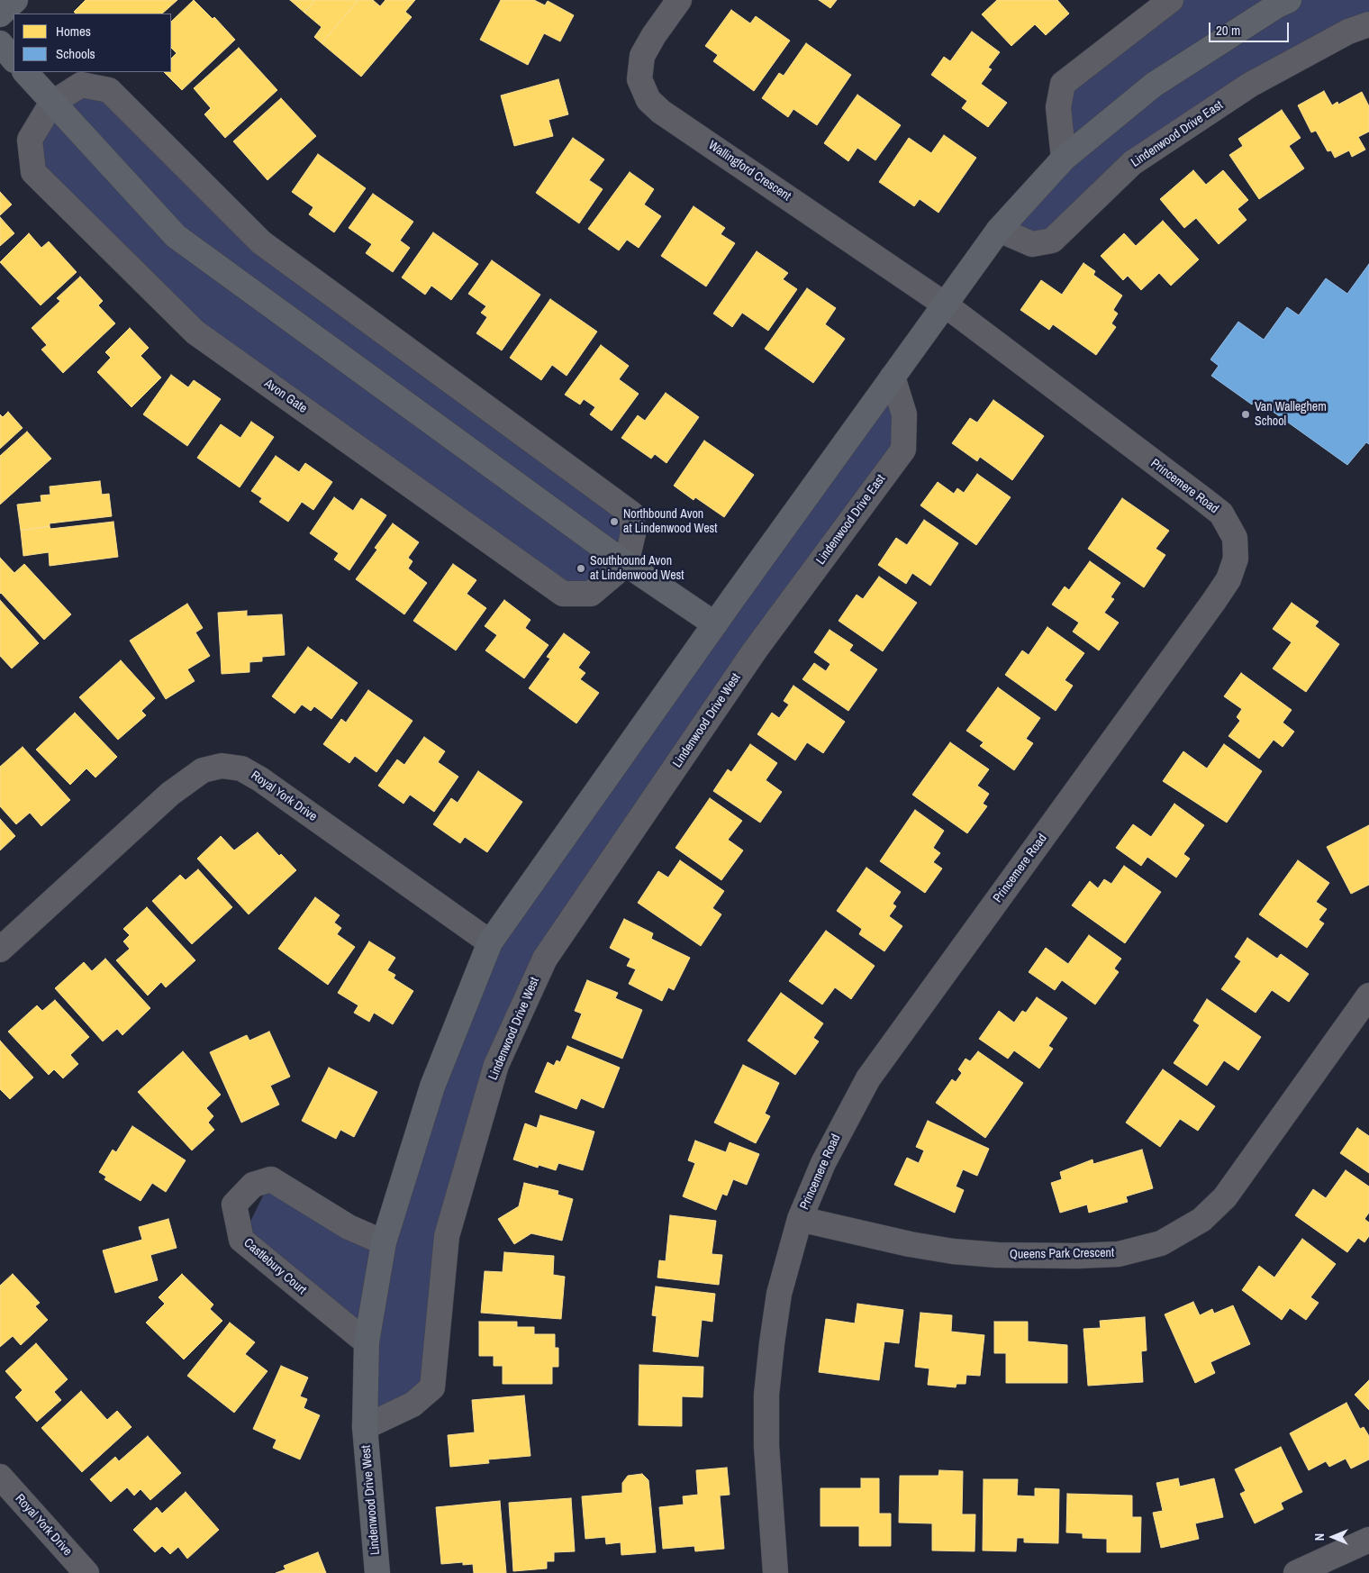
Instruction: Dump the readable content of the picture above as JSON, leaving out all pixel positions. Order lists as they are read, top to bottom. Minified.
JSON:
{"streets":{"street":["Lindenwood Drive East","Wallingford Crescent","Avon Gate","Princemere Road","Lindenwood Drive West","Royal York Drive","Queens Park Crescent","Castlebury Court"]},"crossings":[["Lindenwood Drive East","Lindenwood Drive West"],["Wallingford Crescent","Princemere Road"],["Princemere Road","Queens Park Crescent"],["Lindenwood Drive West","Royal York Drive"],["Lindenwood Drive West","Castlebury Court"]],"places":["Van Walleghem School","Northbound Avon at Lindenwood West","Southbound Avon at Lindenwood West"],"legend":["Homes","Schools"],"scale_bar":"20 m","north":"left"}
